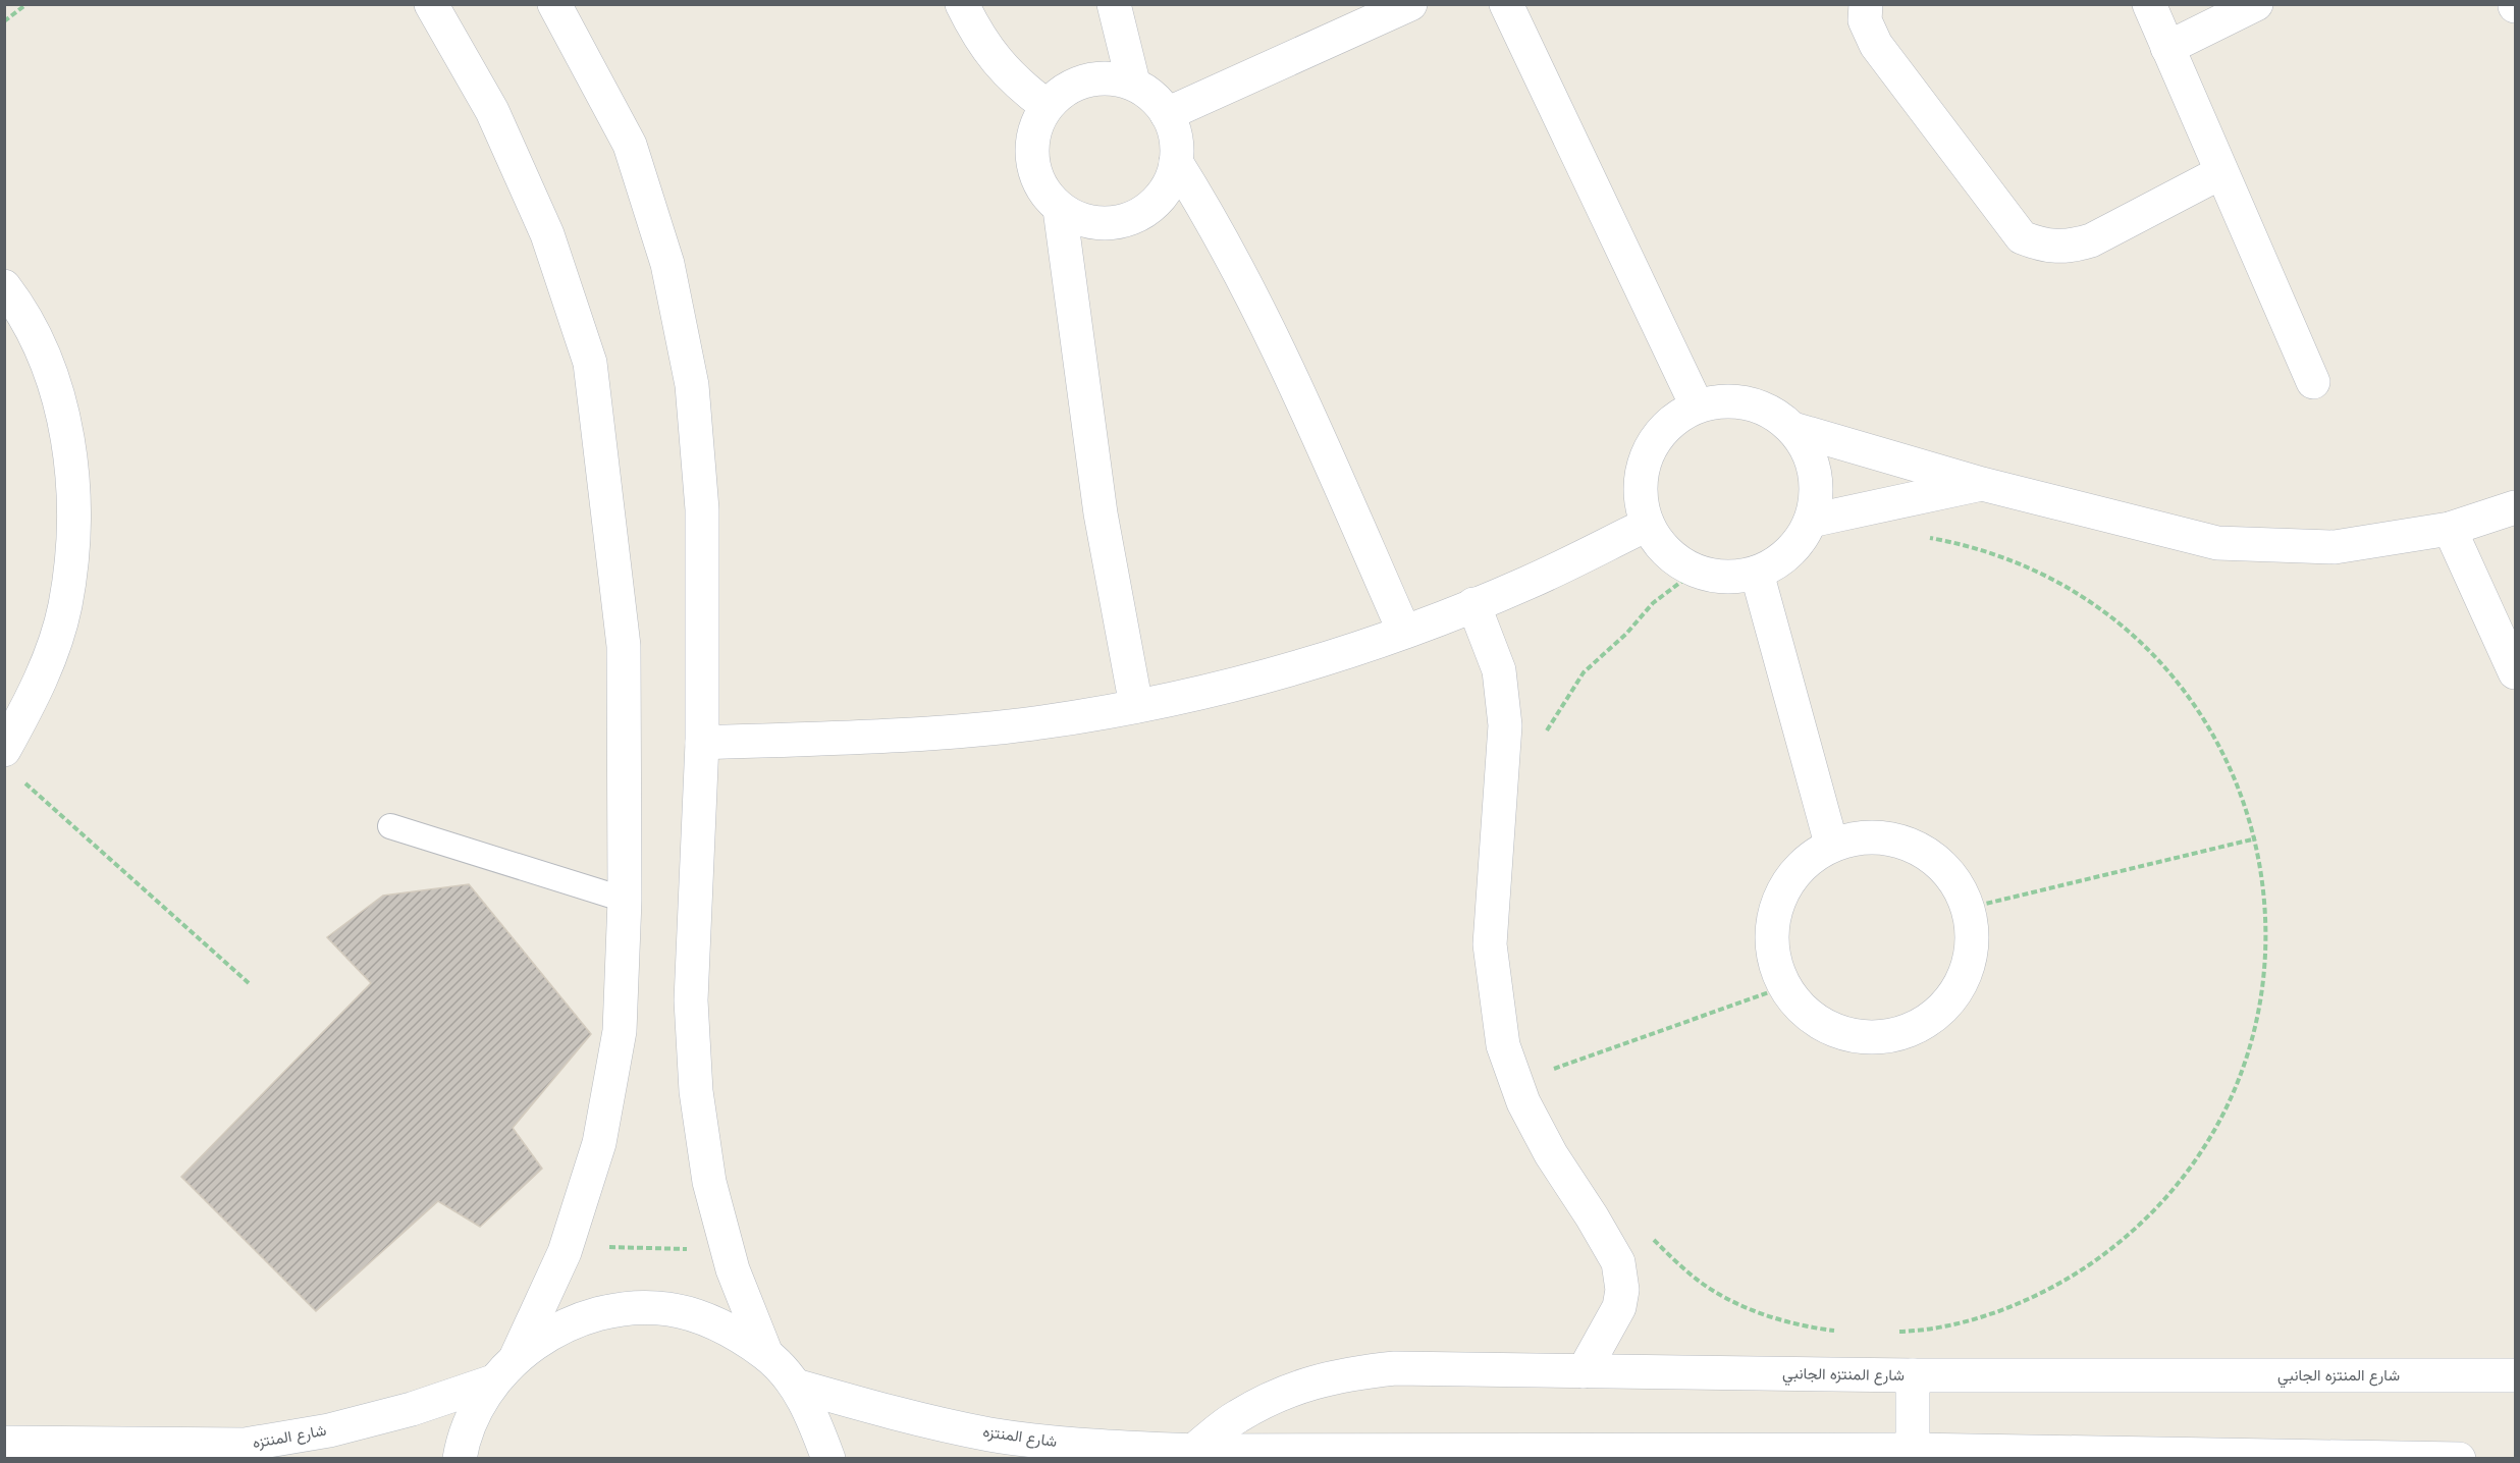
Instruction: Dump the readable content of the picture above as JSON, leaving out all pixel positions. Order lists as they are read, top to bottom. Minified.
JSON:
{"streets":{"street":["شارع المنتزه الجانبي","شارع المنتزه"]},"crossings":[["شارع المنتزه الجانبي","شارع المنتزه"]]}
